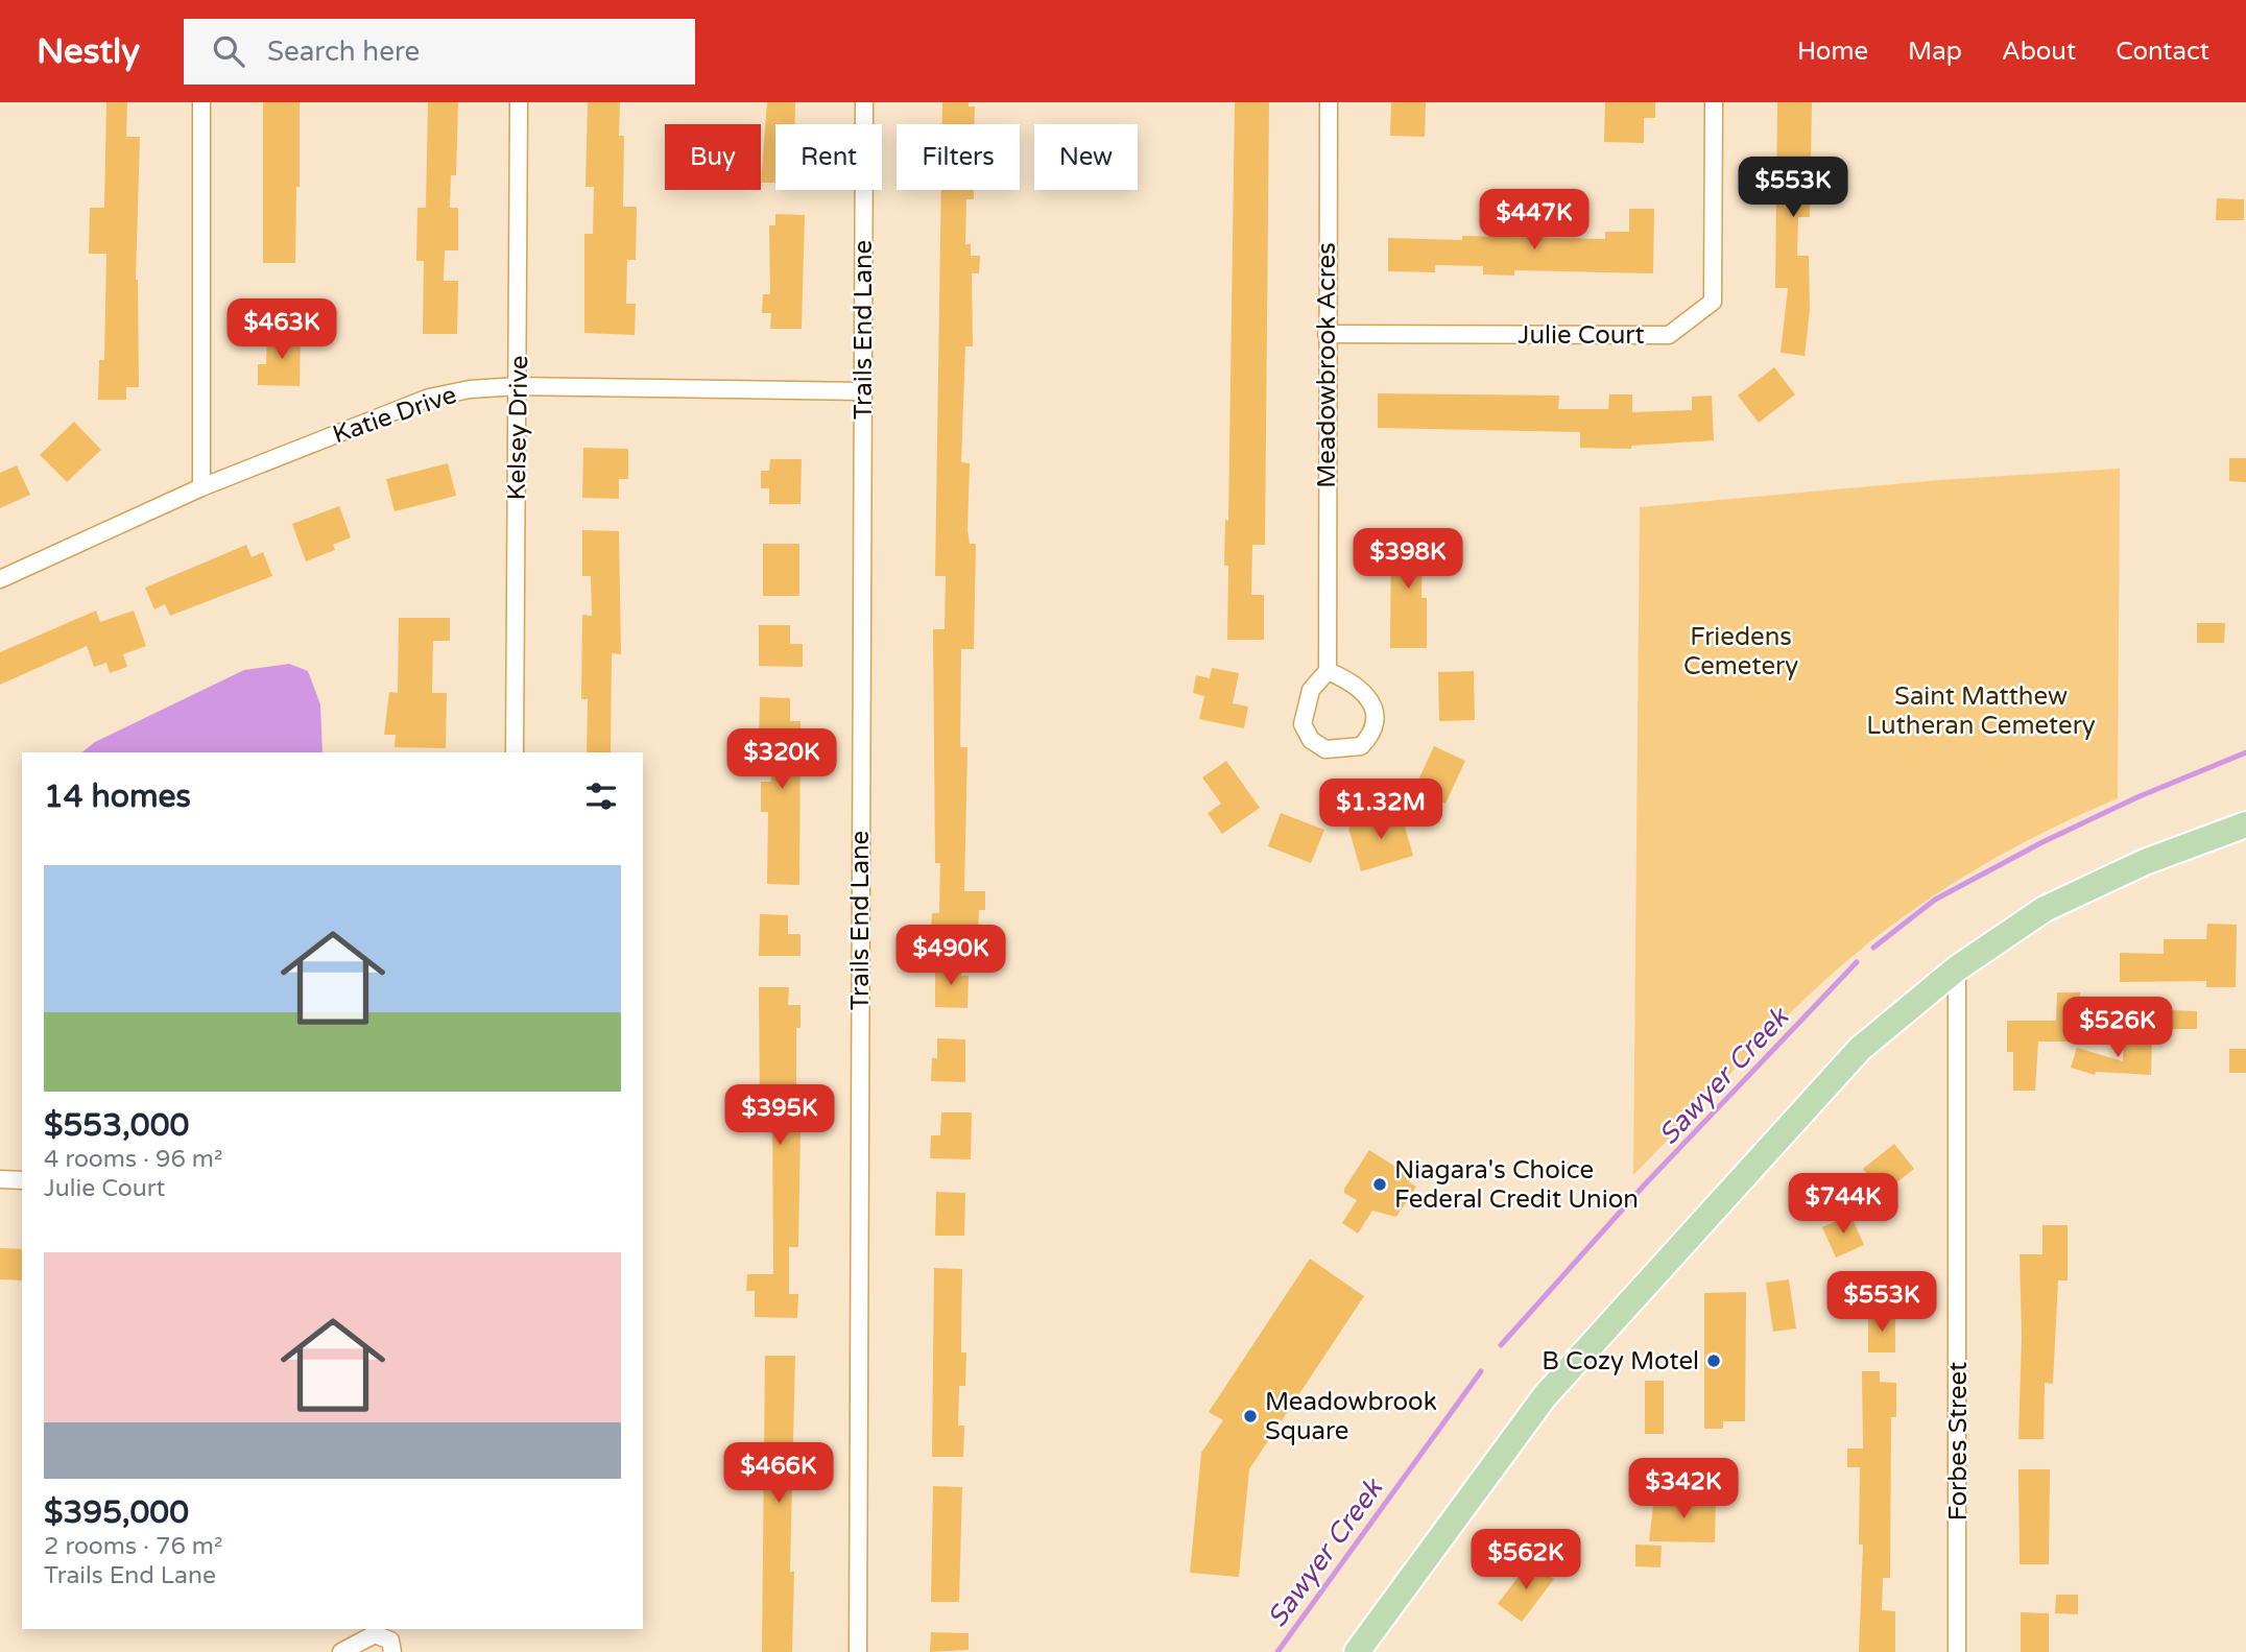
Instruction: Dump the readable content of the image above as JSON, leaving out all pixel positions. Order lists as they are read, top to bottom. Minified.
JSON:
{"streets":{"street":["Trails End Lane","Julie Court","Meadowbrook Acres","Katie Drive","Kelsey Drive","Forbes Street"]},"crossings":[["Trails End Lane","Katie Drive"],["Julie Court","Meadowbrook Acres"],["Katie Drive","Kelsey Drive"]],"water":["Sawyer Creek"],"parks":["Friedens Cemetery","Saint Matthew Lutheran Cemetery"],"places":["Niagara's Choice Federal Credit Union","B Cozy Motel","Meadowbrook Square"],"page":{"header":"Nestly","search":"Search here","nav":["Home","Map","About","Contact"],"chip":["Buy","Rent","Filters","New"],"price":["$553K","$447K","$463K","$398K","$320K","$1.32M","$490K","$526K","$395K","$744K","$553K","$466K","$342K","$562K"],"heading":"14 homes","list":[{"name":"$553,000","note":"4 rooms · 96 m² · Julie Court"},{"name":"$395,000","note":"2 rooms · 76 m² · Trails End Lane"}]}}
